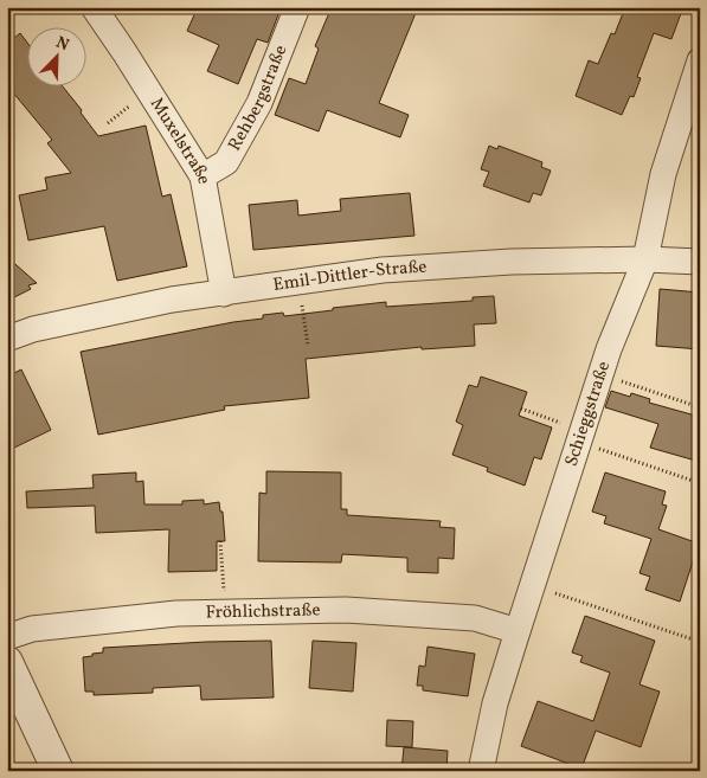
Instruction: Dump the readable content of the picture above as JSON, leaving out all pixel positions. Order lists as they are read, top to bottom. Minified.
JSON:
{"streets":{"street":["Rehbergstraße","Muxelstraße","Emil-Dittler-Straße","Schieggstraße","Fröhlichstraße"]},"crossings":[["Rehbergstraße","Muxelstraße"],["Muxelstraße","Emil-Dittler-Straße"],["Emil-Dittler-Straße","Schieggstraße"],["Schieggstraße","Fröhlichstraße"]],"north":"top right"}
